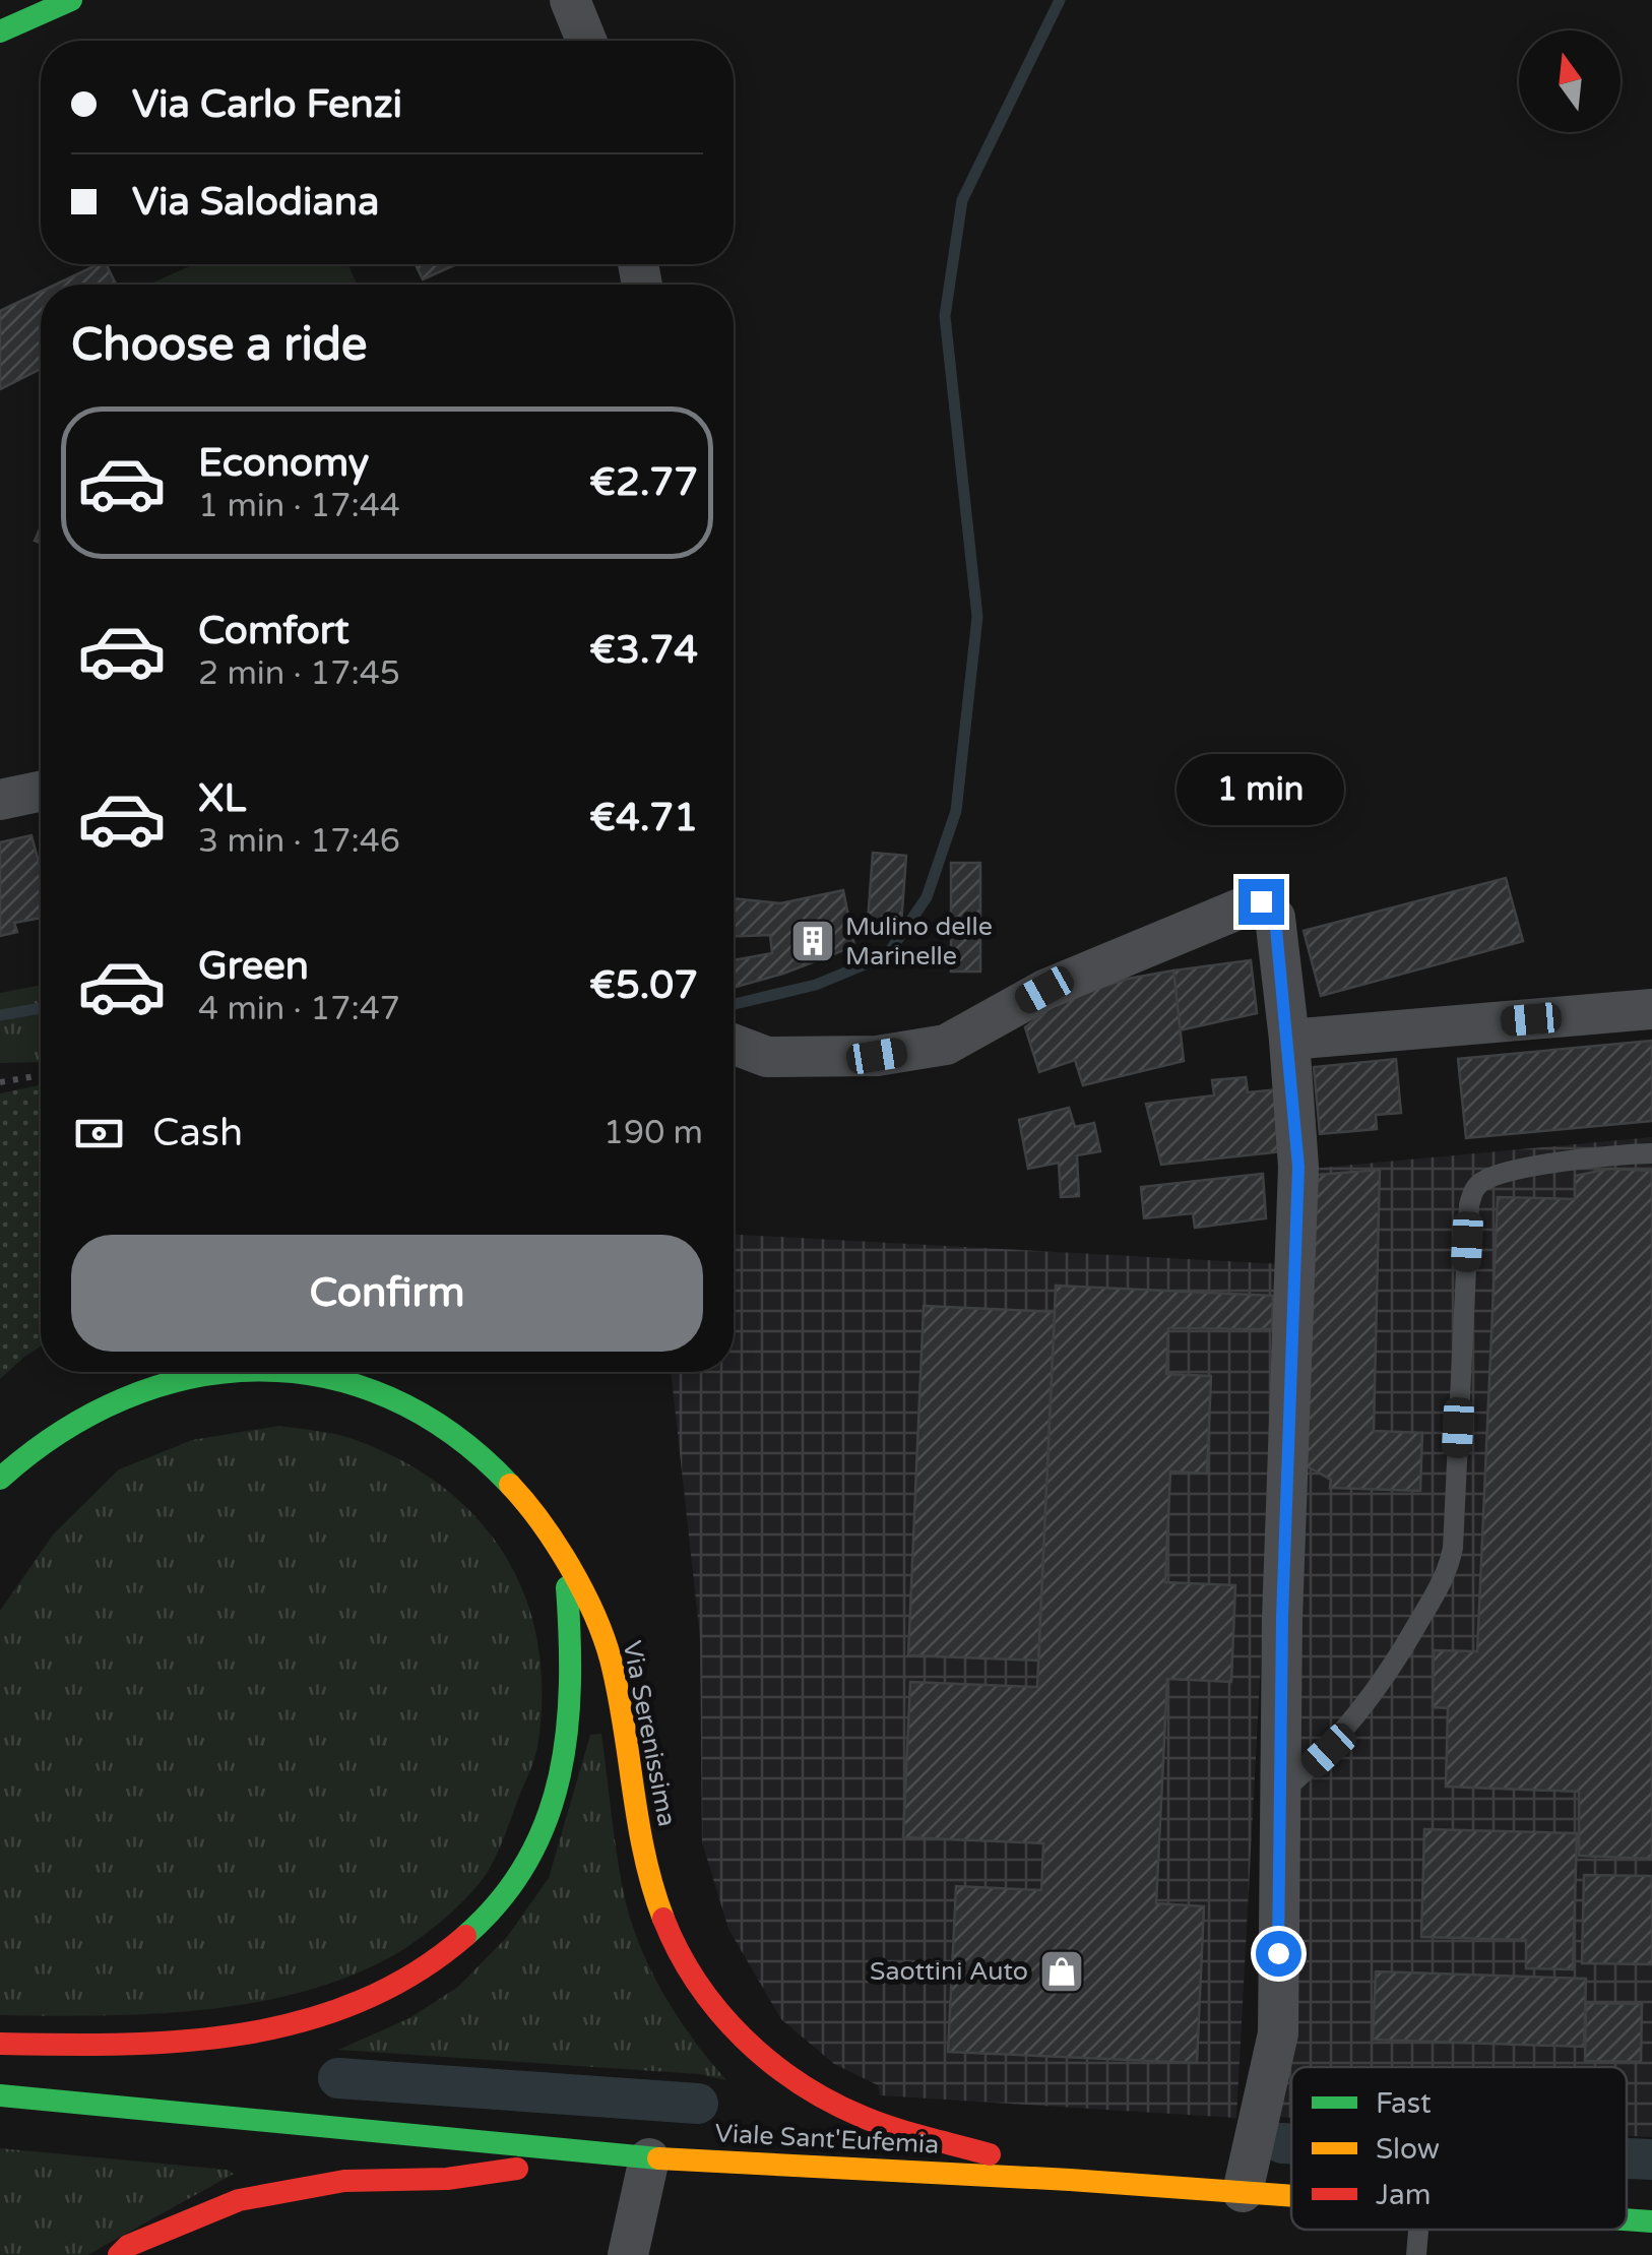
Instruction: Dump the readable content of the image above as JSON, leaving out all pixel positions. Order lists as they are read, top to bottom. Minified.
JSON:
{"streets":{"main road":["Via Serenissima","Viale Sant'Eufemia"]},"crossings":[["Via Serenissima","Viale Sant'Eufemia"]],"places":{"building":["Mulino delle Marinelle"],"shop":["Saottini Auto"]},"legend":["Fast","Slow","Jam"],"north":"top","page":{"banner":["Via Carlo Fenzi","Via Salodiana"],"heading":"Choose a ride","list":[{"name":"Economy","note":"1 min · 17:44","value":"€2.77"},{"name":"Comfort","note":"2 min · 17:45","value":"€3.74"},{"name":"XL","note":"3 min · 17:46","value":"€4.71"},{"name":"Green","note":"4 min · 17:47","value":"€5.07"}],"bubble":"1 min","pay":["Cash","190 m"],"buttons":"Confirm"}}
